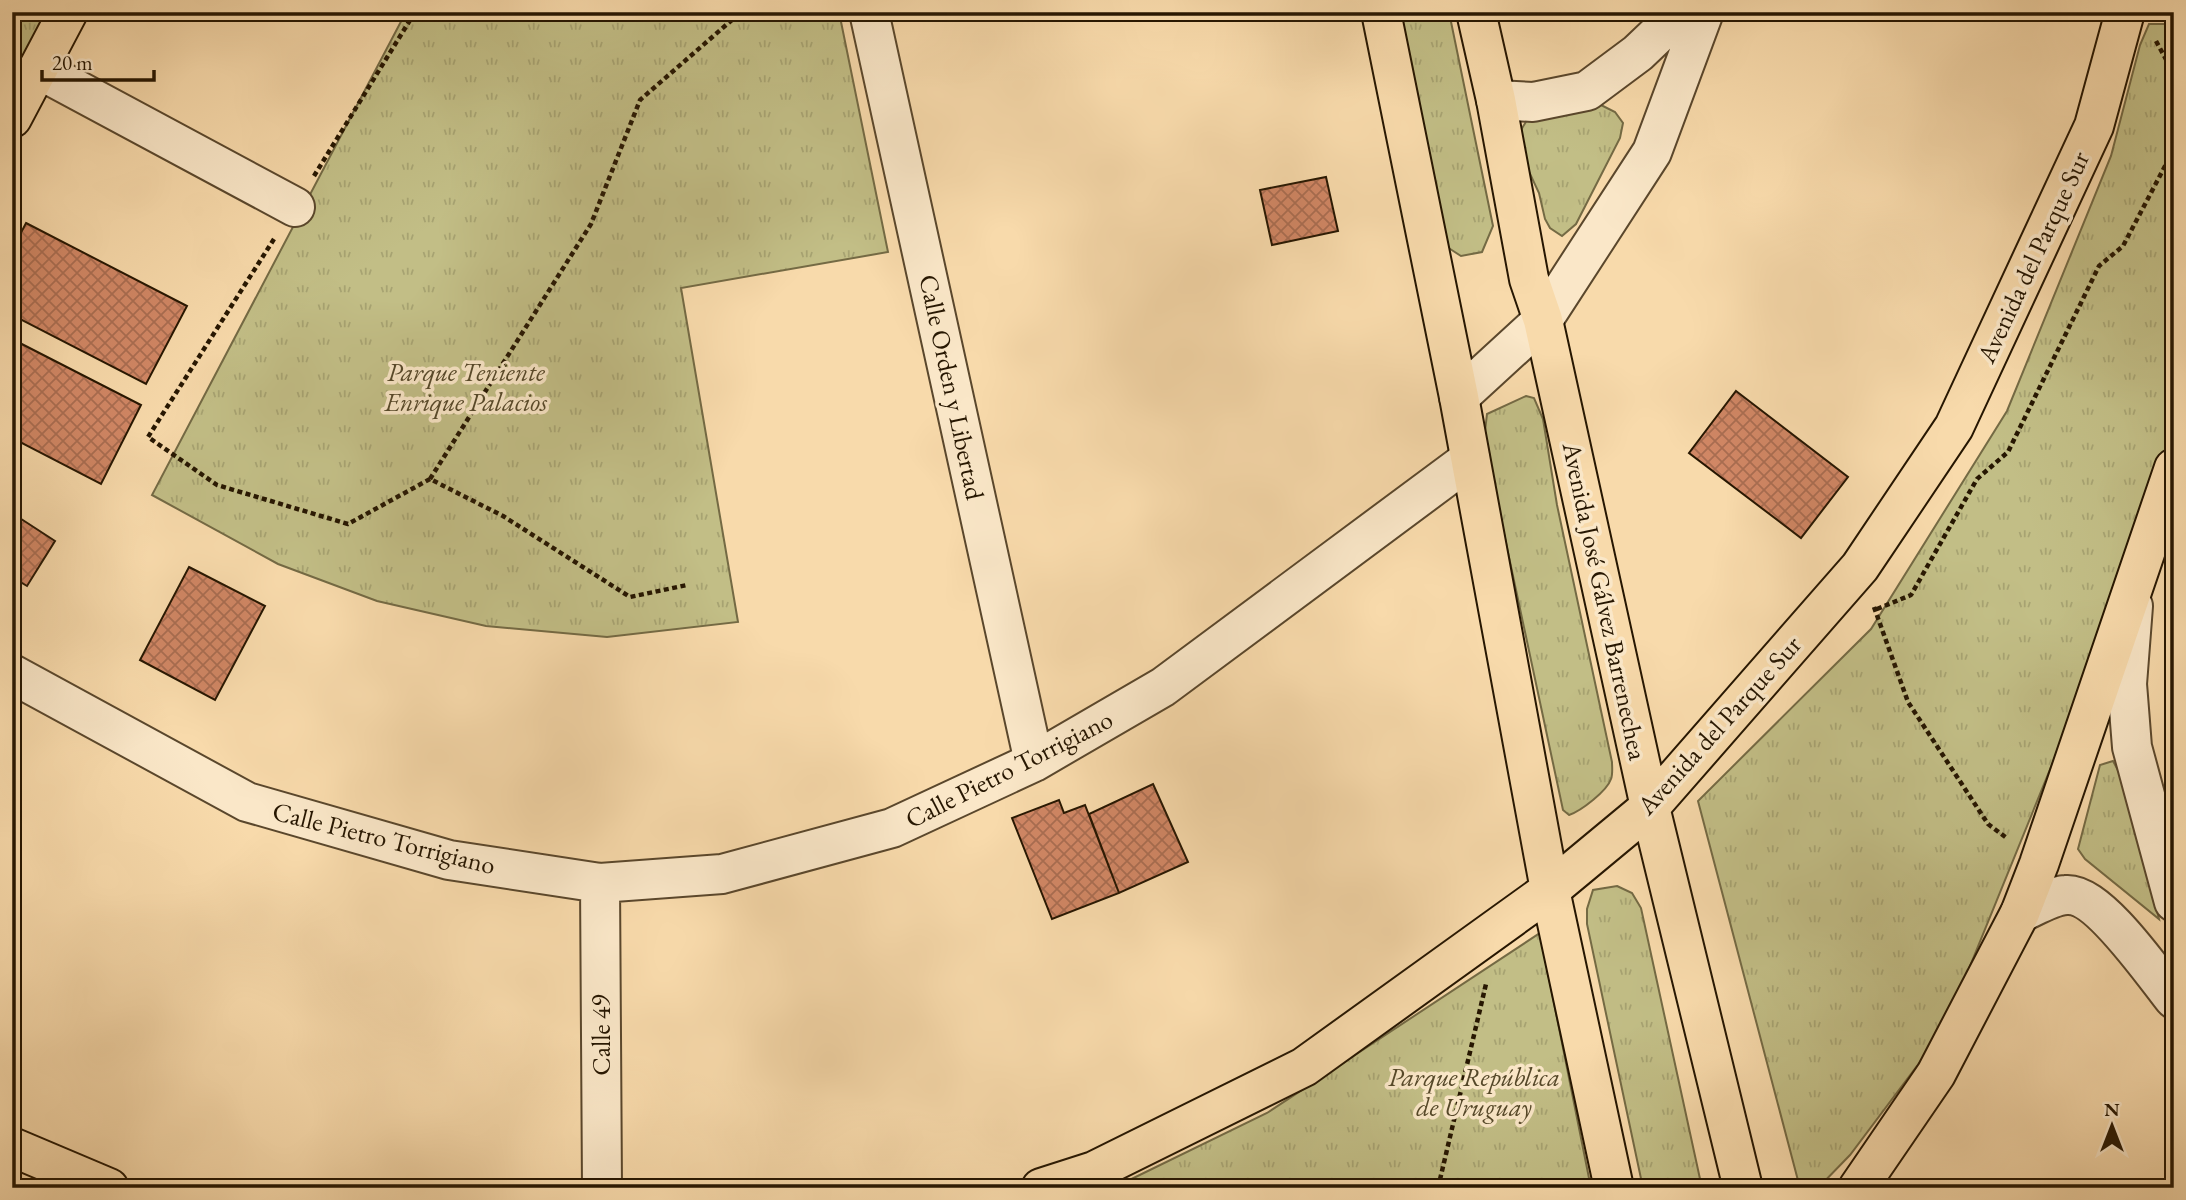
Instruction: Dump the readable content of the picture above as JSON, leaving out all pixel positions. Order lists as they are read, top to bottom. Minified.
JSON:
{"streets":{"main road":["Avenida del Parque Sur","Avenida José Gálvez Barrenechea"],"street":["Calle Orden y Libertad","Calle Pietro Torrigiano","Calle 49"]},"crossings":[["Avenida del Parque Sur","Avenida José Gálvez Barrenechea"],["Calle Orden y Libertad","Calle Pietro Torrigiano"],["Calle Pietro Torrigiano","Calle 49"]],"parks":["Parque Teniente Enrique Palacios","Parque República de Uruguay"],"scale_bar":"20 m","north":"top"}
